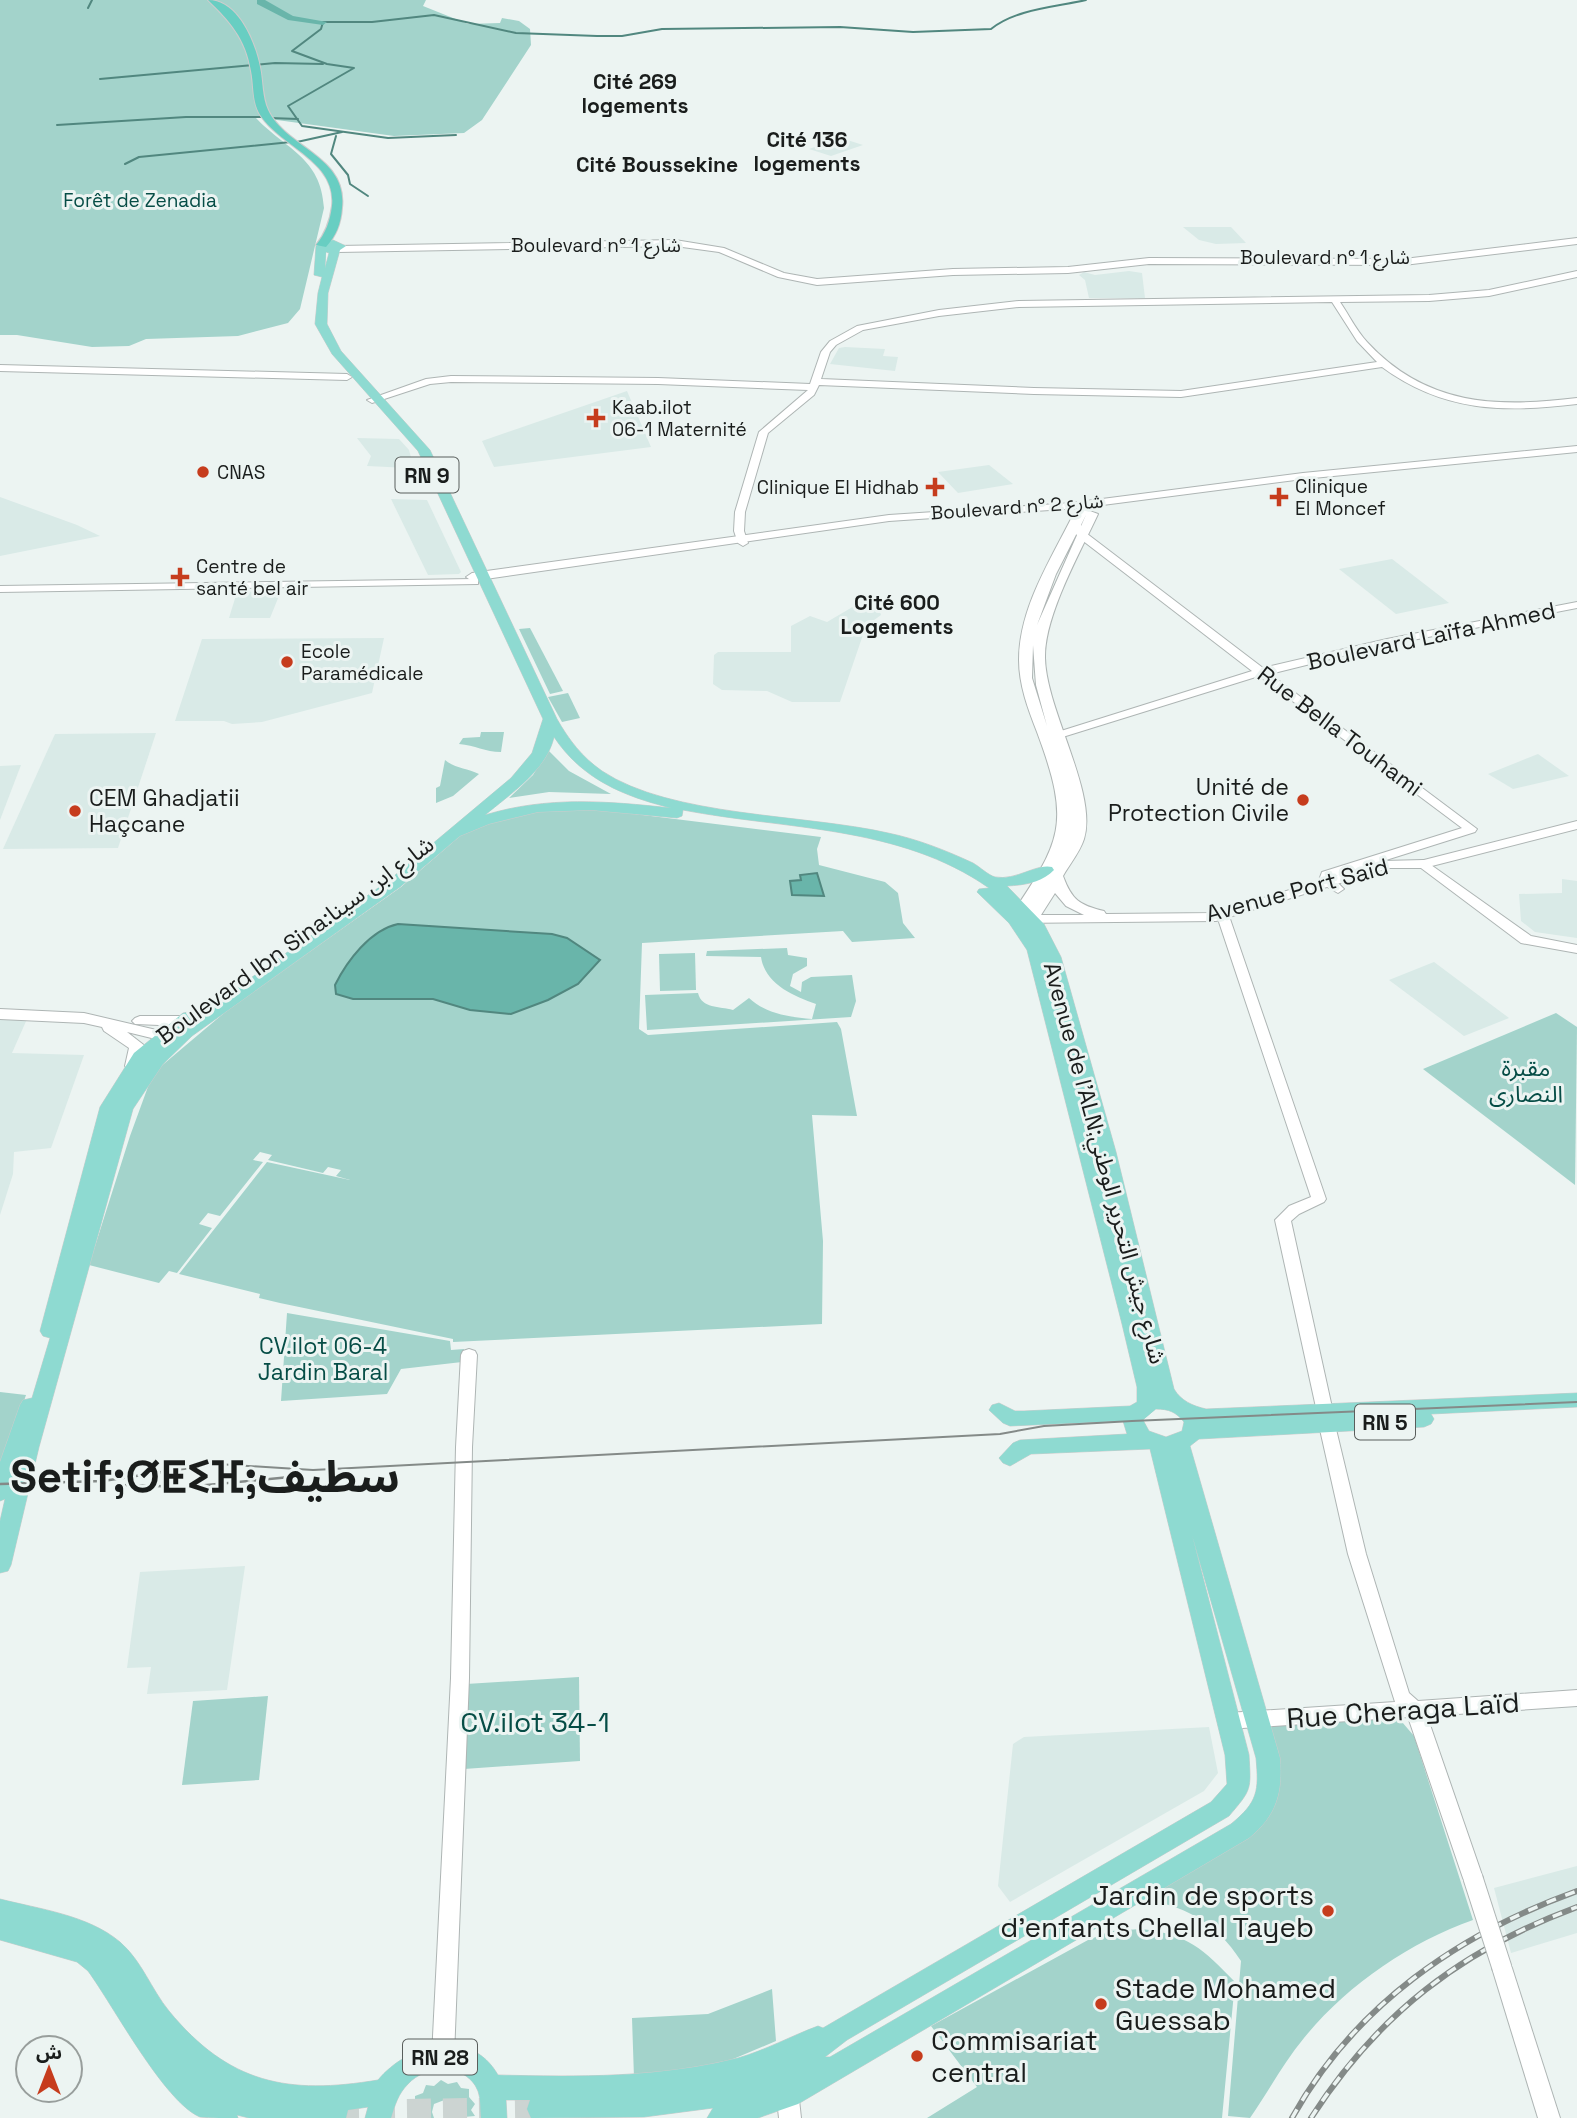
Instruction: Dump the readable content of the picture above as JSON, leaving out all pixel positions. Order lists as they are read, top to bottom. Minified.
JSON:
{"streets":{"highway":["RN 9"],"main road":["Boulevard n° شارع 1","Boulevard n° شارع 2","Avenue Port Saïd","Boulevard Ibn Sina:شارع ابن سينا","Avenue de l'ALN;شارع جيش التحرير الوطني","RN 5","RN 28"],"street":["Boulevard Laïfa Ahmed","Rue Bella Touhami","Rue Cheraga Laïd"]},"crossings":[["Boulevard n° شارع 1","RN 9"],["RN 9","Boulevard n° شارع 2"],["RN 9","Avenue de l'ALN;شارع جيش التحرير الوطني"],["Boulevard n° شارع 2","Rue Bella Touhami"],["Boulevard Laïfa Ahmed","Rue Bella Touhami"],["Rue Bella Touhami","Avenue Port Saïd"],["Avenue Port Saïd","Avenue de l'ALN;شارع جيش التحرير الوطني"],["Avenue de l'ALN;شارع جيش التحرير الوطني","RN 5"],["Avenue de l'ALN;شارع جيش التحرير الوطني","Rue Cheraga Laïd"]],"districts":["Cité 269 logements","Cité 136 logements","Cité Boussekine","Cité 600 Logements","Setif;ⵚⵟⵉⴼ;سطيف"],"parks":["Forêt de Zenadia","مقبرة النصارى","CV.ilot 06-4 Jardin Baral","CV.ilot 34-1"],"places":{"health":["Kaab.ilot 06-1 Maternité","Clinique El Hidhab","Clinique El Moncef","Centre de santé bel air"],"other":["CNAS","Ecole Paramédicale","Unité de Protection Civile","CEM Ghadjatii Haçcane","Jardin de sports d'enfants Chellal Tayeb","Stade Mohamed Guessab","Commisariat central"]},"north":"top"}
